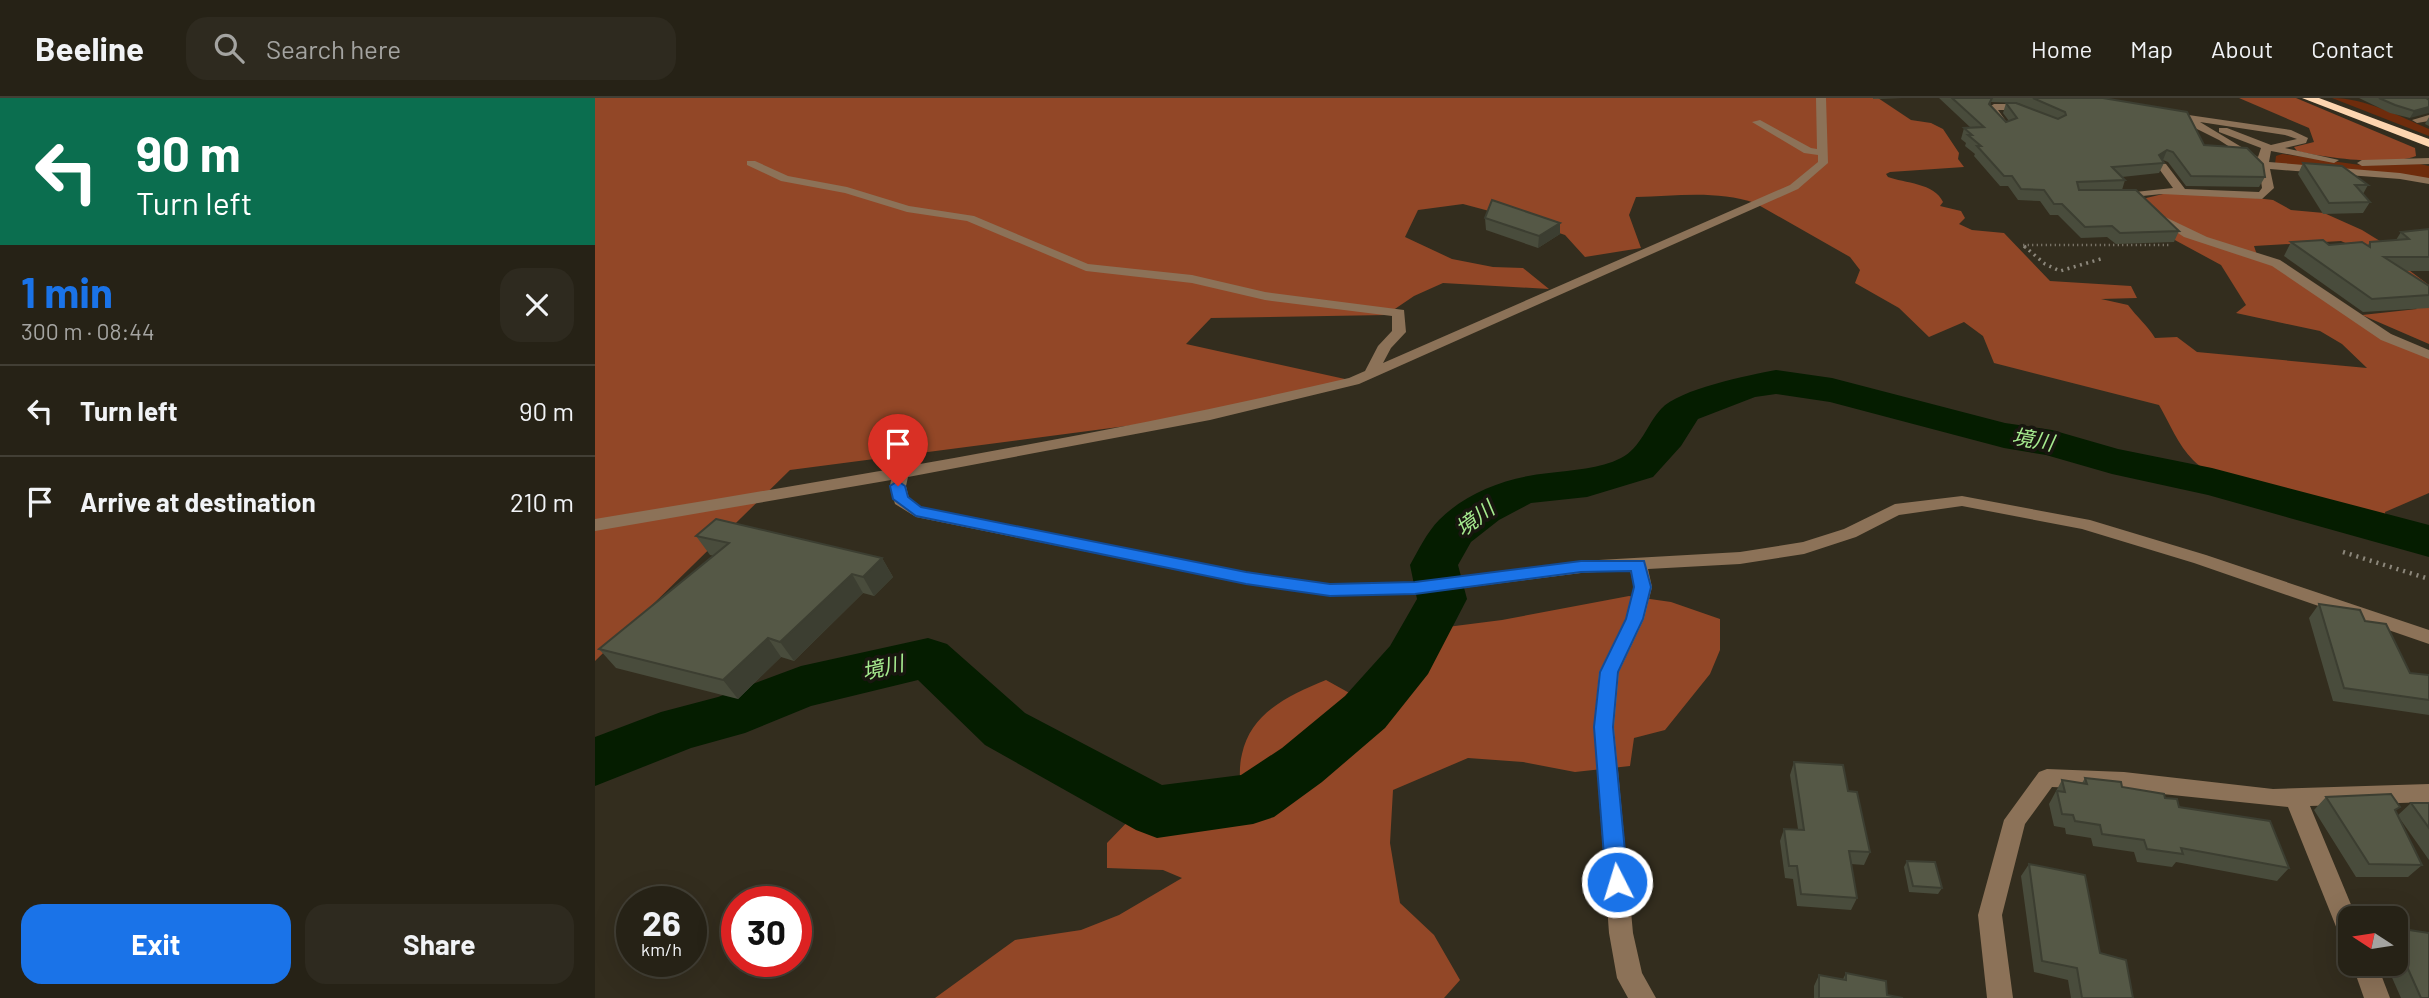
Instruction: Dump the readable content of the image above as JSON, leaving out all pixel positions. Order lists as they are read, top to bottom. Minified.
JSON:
{"water":["境川"],"north":"left","page":{"header":"Beeline","search":"Search here","nav":["Home","Map","About","Contact"],"turn":["90 m","Turn left"],"heading":["1 min","300 m · 08:44"],"list":[{"name":"Turn left","value":"90 m"},{"name":"Arrive at destination","value":"210 m"}],"speed":"26 km/h","limit":"30","buttons":["Exit","Share"]}}
